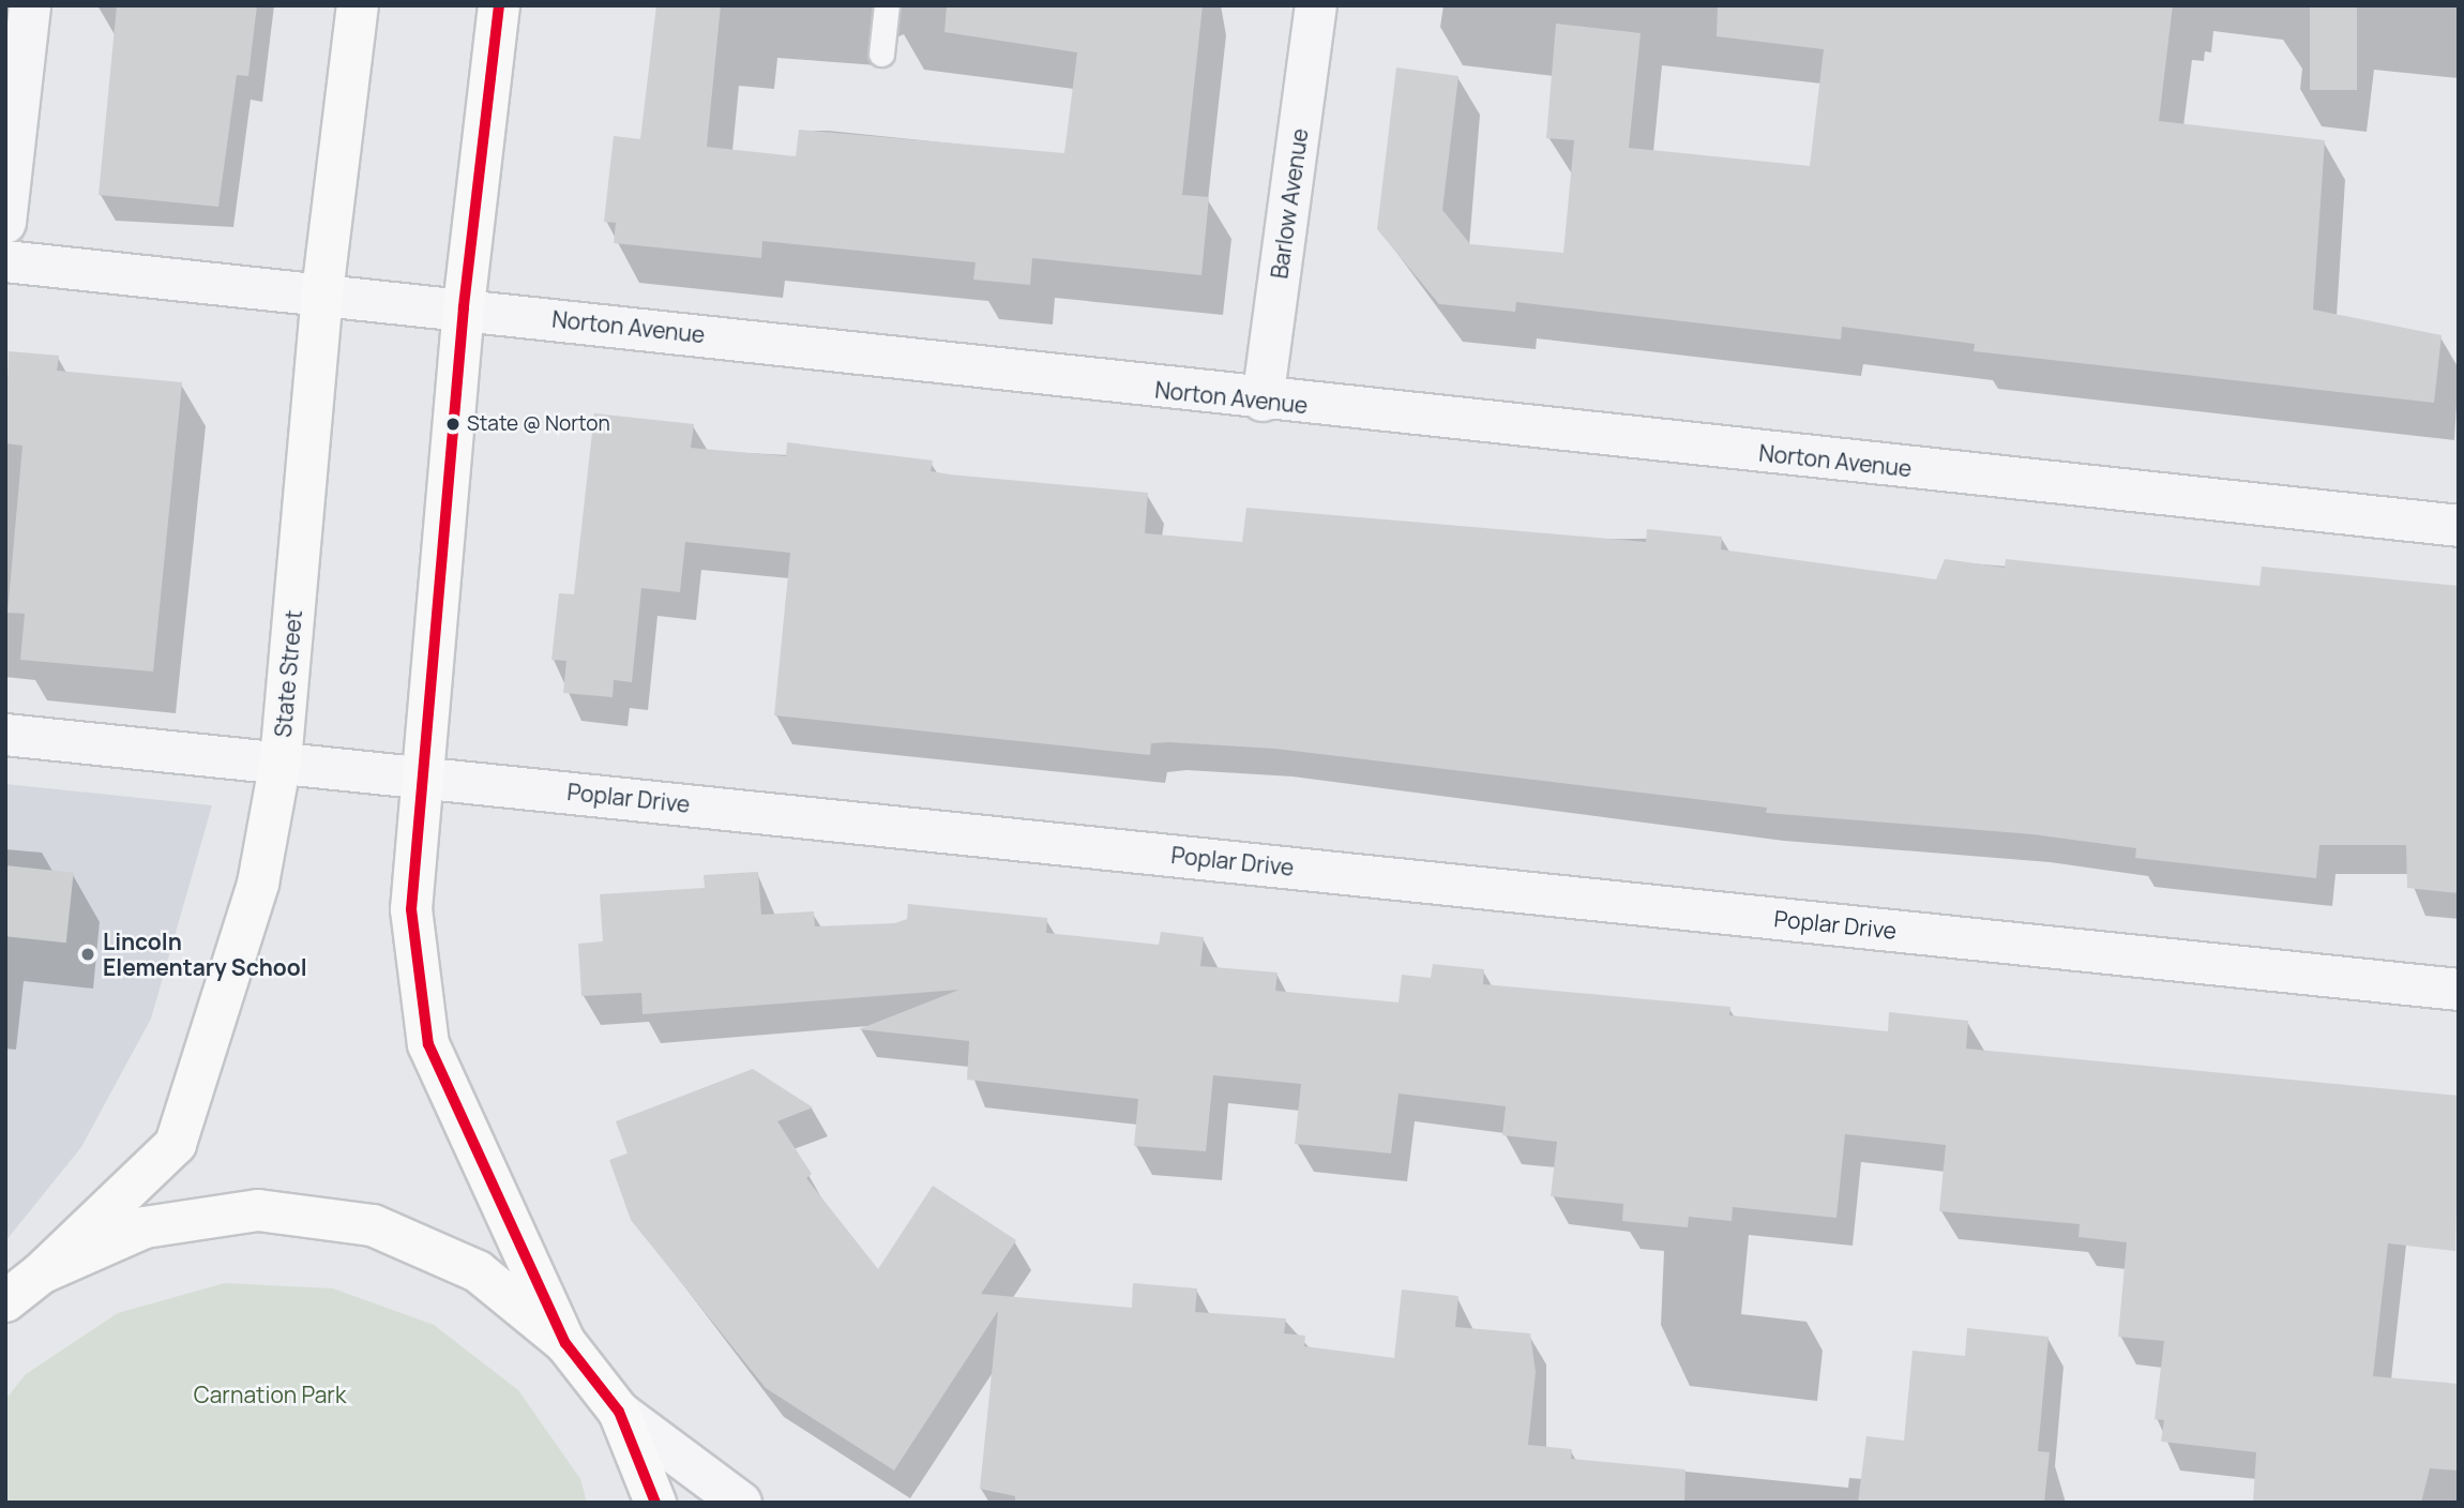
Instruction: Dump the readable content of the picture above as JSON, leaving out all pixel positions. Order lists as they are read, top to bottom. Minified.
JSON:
{"streets":{"main road":["State Street"],"street":["Barlow Avenue","Norton Avenue","Poplar Drive"]},"crossings":[["Barlow Avenue","Norton Avenue"],["Norton Avenue","State Street"],["State Street","Poplar Drive"]],"parks":["Carnation Park"],"places":["State @ Norton","Lincoln Elementary School"]}
